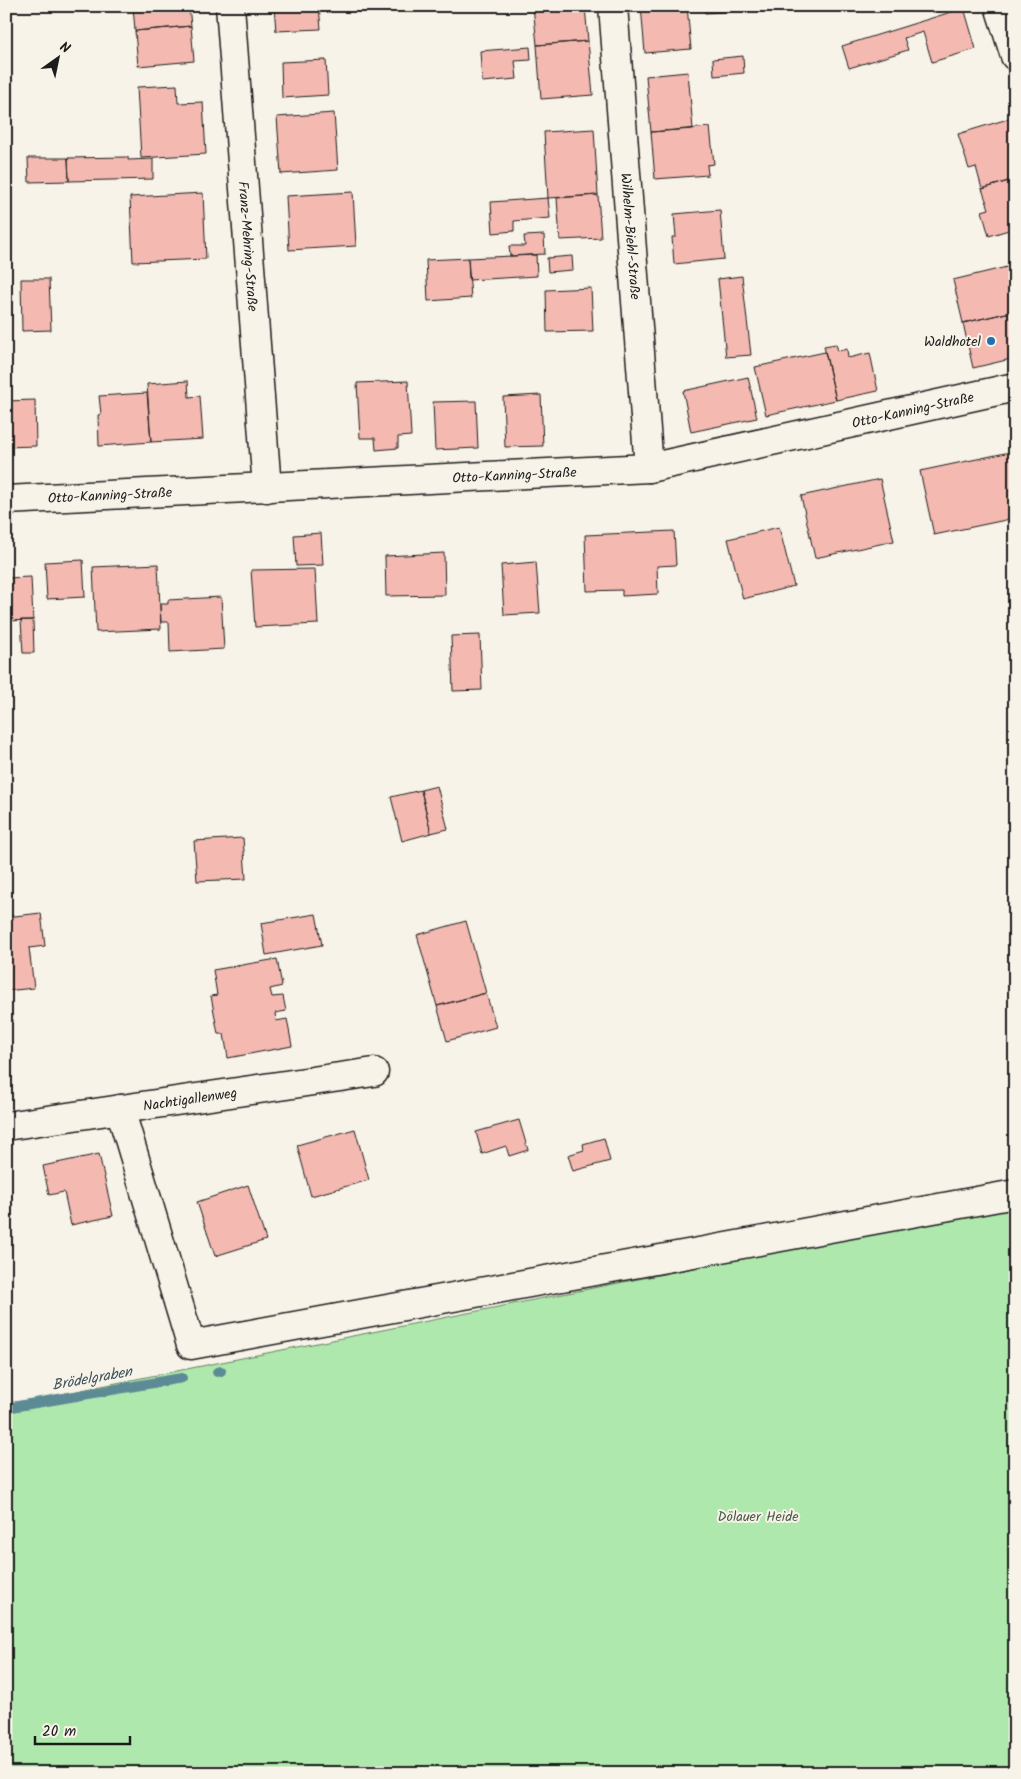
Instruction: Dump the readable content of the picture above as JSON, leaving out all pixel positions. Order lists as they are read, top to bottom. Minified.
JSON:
{"streets":{"street":["Wilhelm-Biehl-Straße","Franz-Mehring-Straße","Otto-Kanning-Straße","Nachtigallenweg"]},"crossings":[["Wilhelm-Biehl-Straße","Otto-Kanning-Straße"],["Franz-Mehring-Straße","Otto-Kanning-Straße"]],"water":["Brödelgraben"],"parks":["Dölauer Heide"],"places":["Waldhotel"],"scale_bar":"20 m","north":"top right"}
